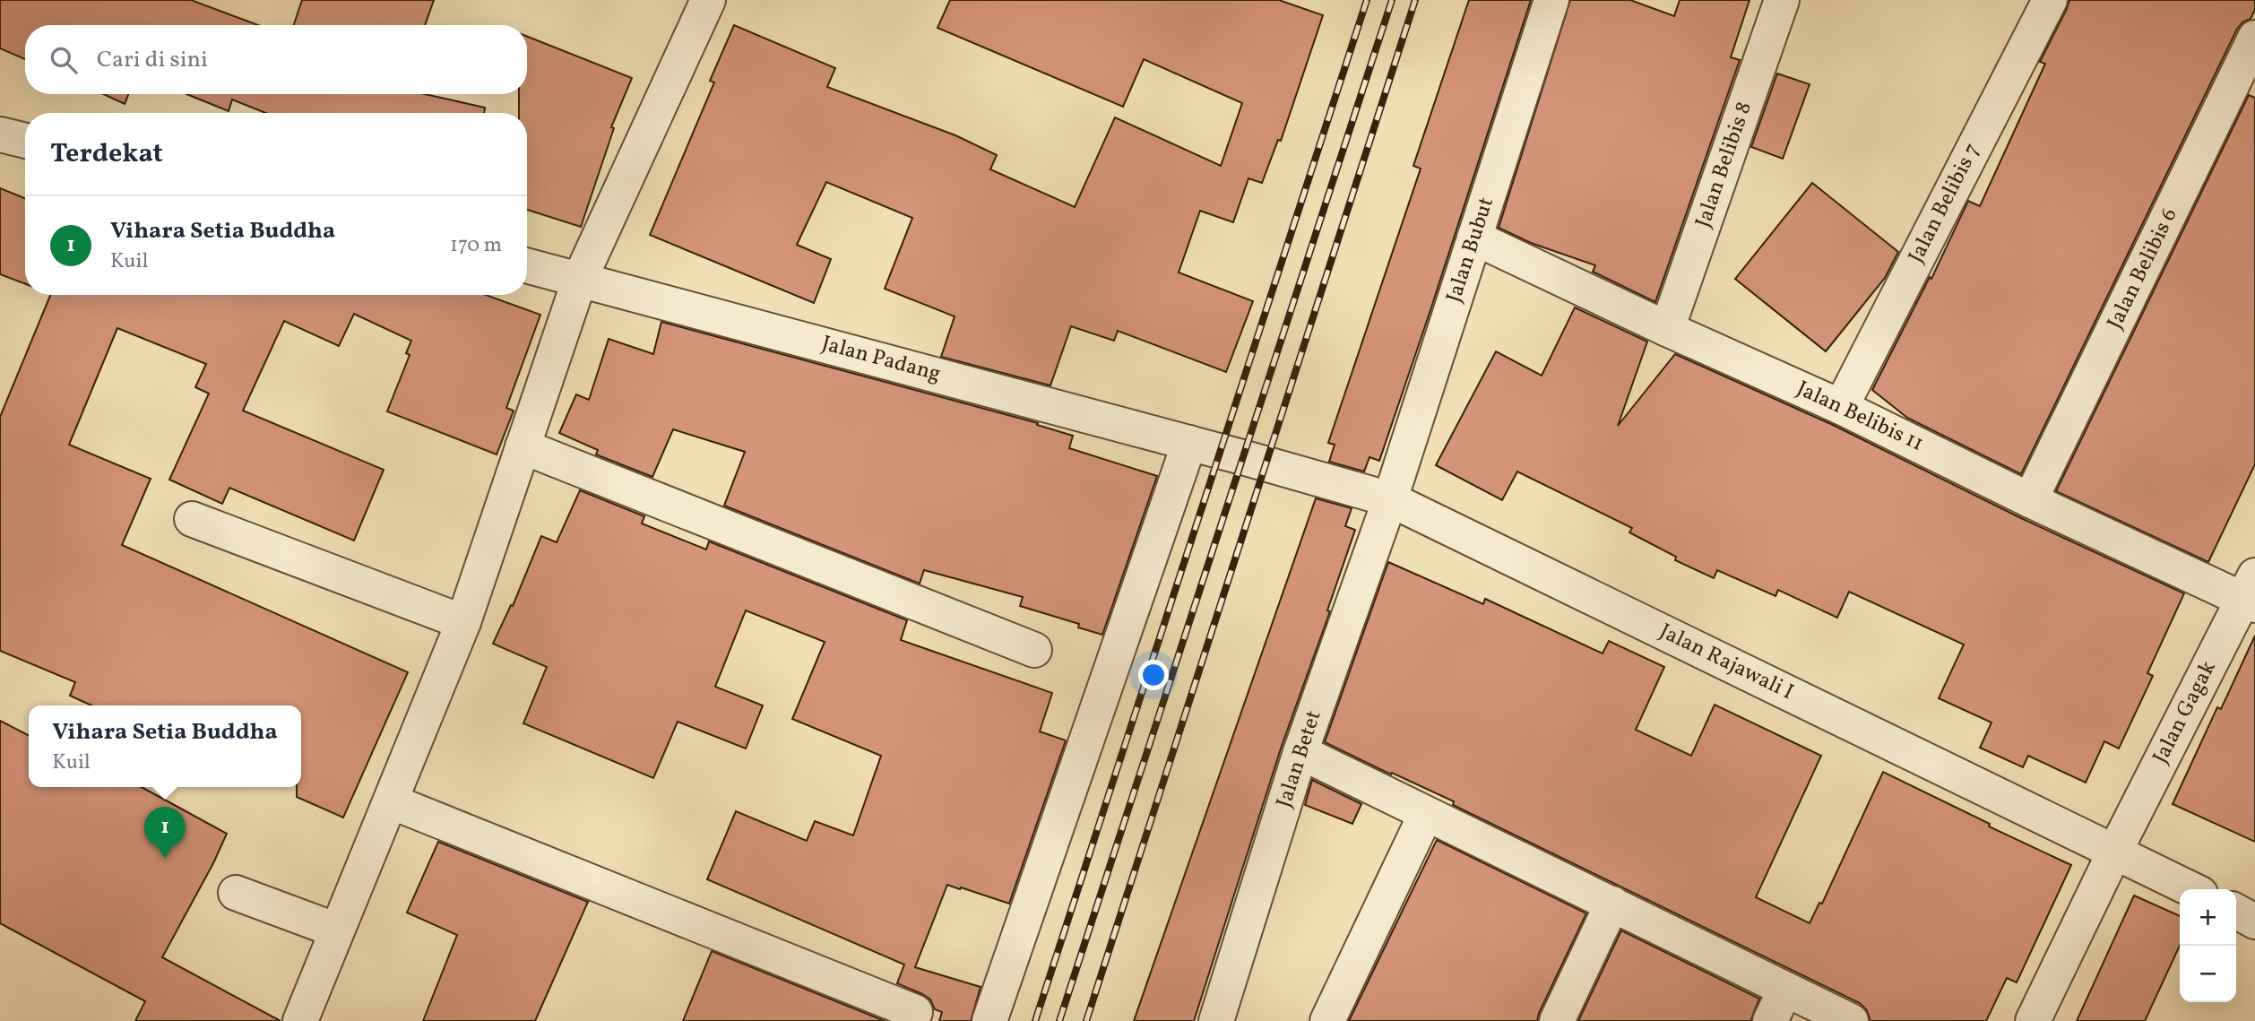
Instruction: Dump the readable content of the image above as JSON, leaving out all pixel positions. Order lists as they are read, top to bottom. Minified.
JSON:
{"streets":{"street":["Jalan Belibis 8","Jalan Belibis 7","Jalan Bubut","Jalan Belibis 6","Jalan Padang","Jalan Belibis 11","Jalan Rajawali I","Jalan Gagak","Jalan Betet"]},"crossings":[["Jalan Belibis 8","Jalan Belibis 11"],["Jalan Belibis 7","Jalan Belibis 11"],["Jalan Bubut","Jalan Belibis 11"],["Jalan Bubut","Jalan Rajawali I"],["Jalan Bubut","Jalan Betet"],["Jalan Belibis 6","Jalan Belibis 11"],["Jalan Padang","Jalan Rajawali I"],["Jalan Belibis 11","Jalan Gagak"],["Jalan Rajawali I","Jalan Gagak"],["Jalan Rajawali I","Jalan Betet"]],"page":{"search":"Cari di sini","heading":"Terdekat","list":[{"mark":"1","name":"Vihara Setia Buddha","note":"Kuil","value":"170 m"}],"popup":["Vihara Setia Buddha","Kuil"],"pins":"1","map_buttons":["+","−"]}}
